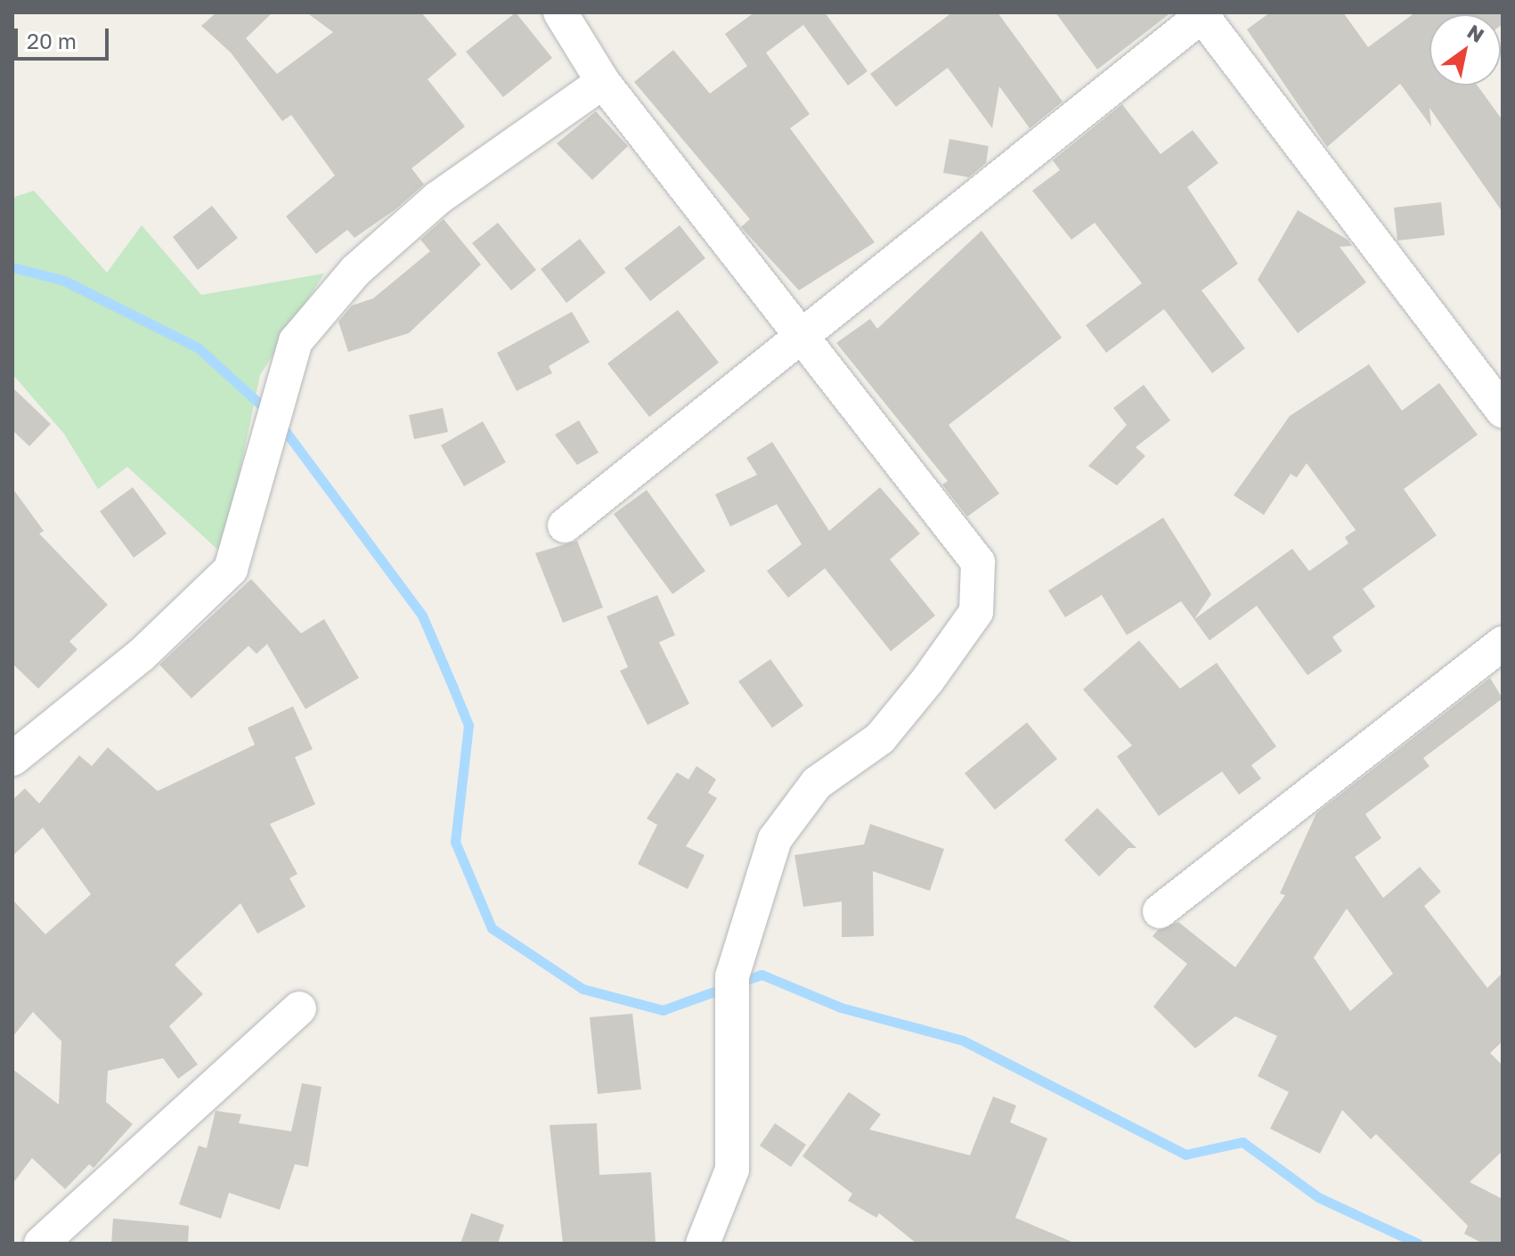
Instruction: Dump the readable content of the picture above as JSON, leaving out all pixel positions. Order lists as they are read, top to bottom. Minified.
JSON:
{"scale_bar":"20 m","north":"top right"}
